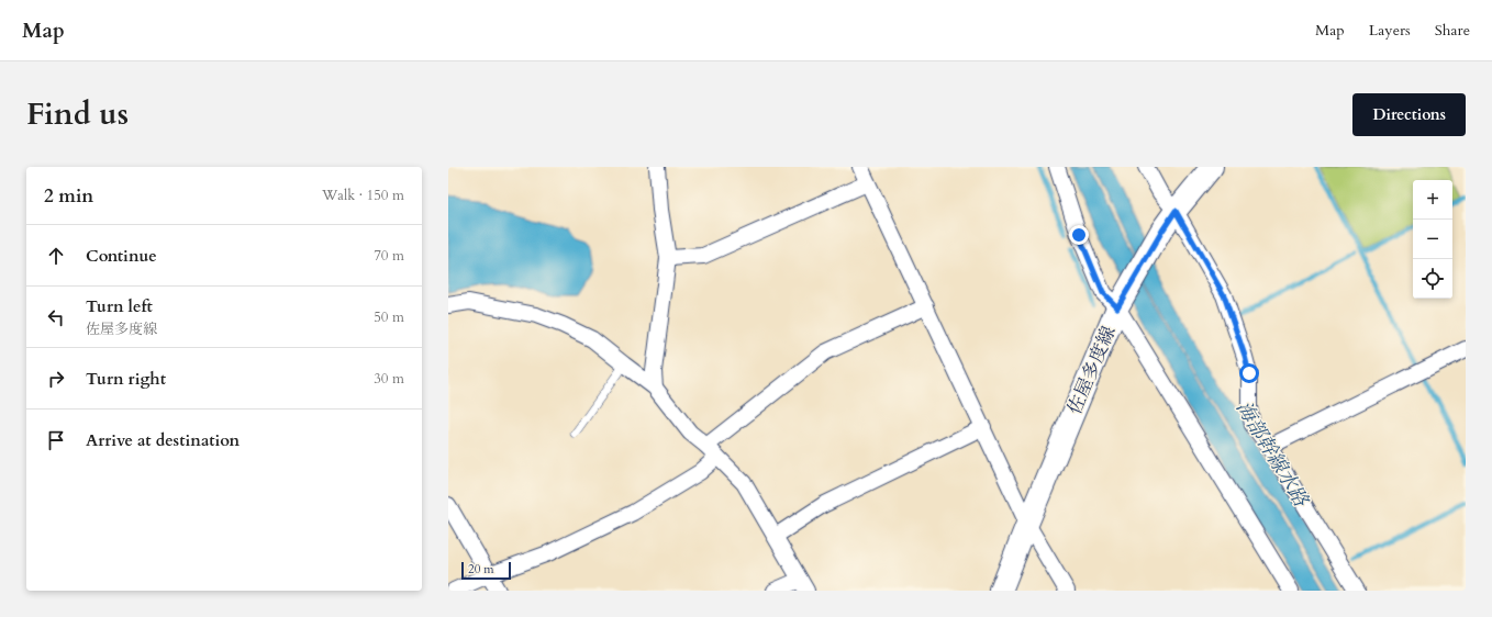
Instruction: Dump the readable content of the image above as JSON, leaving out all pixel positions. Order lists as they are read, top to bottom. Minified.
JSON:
{"streets":{"main road":["佐屋多度線"]},"water":["海部幹線水路"],"scale_bar":"20 m","page":{"header":"Map","nav":["Map","Layers","Share"],"title":"Find us","buttons":"Directions","heading":["2 min","Walk · 150 m"],"map_buttons":["+","−"],"list":[["Continue","70 m"],["Turn left","佐屋多度線","50 m"],["Turn right","30 m"],"Arrive at destination"],"scale":"20 m"}}
